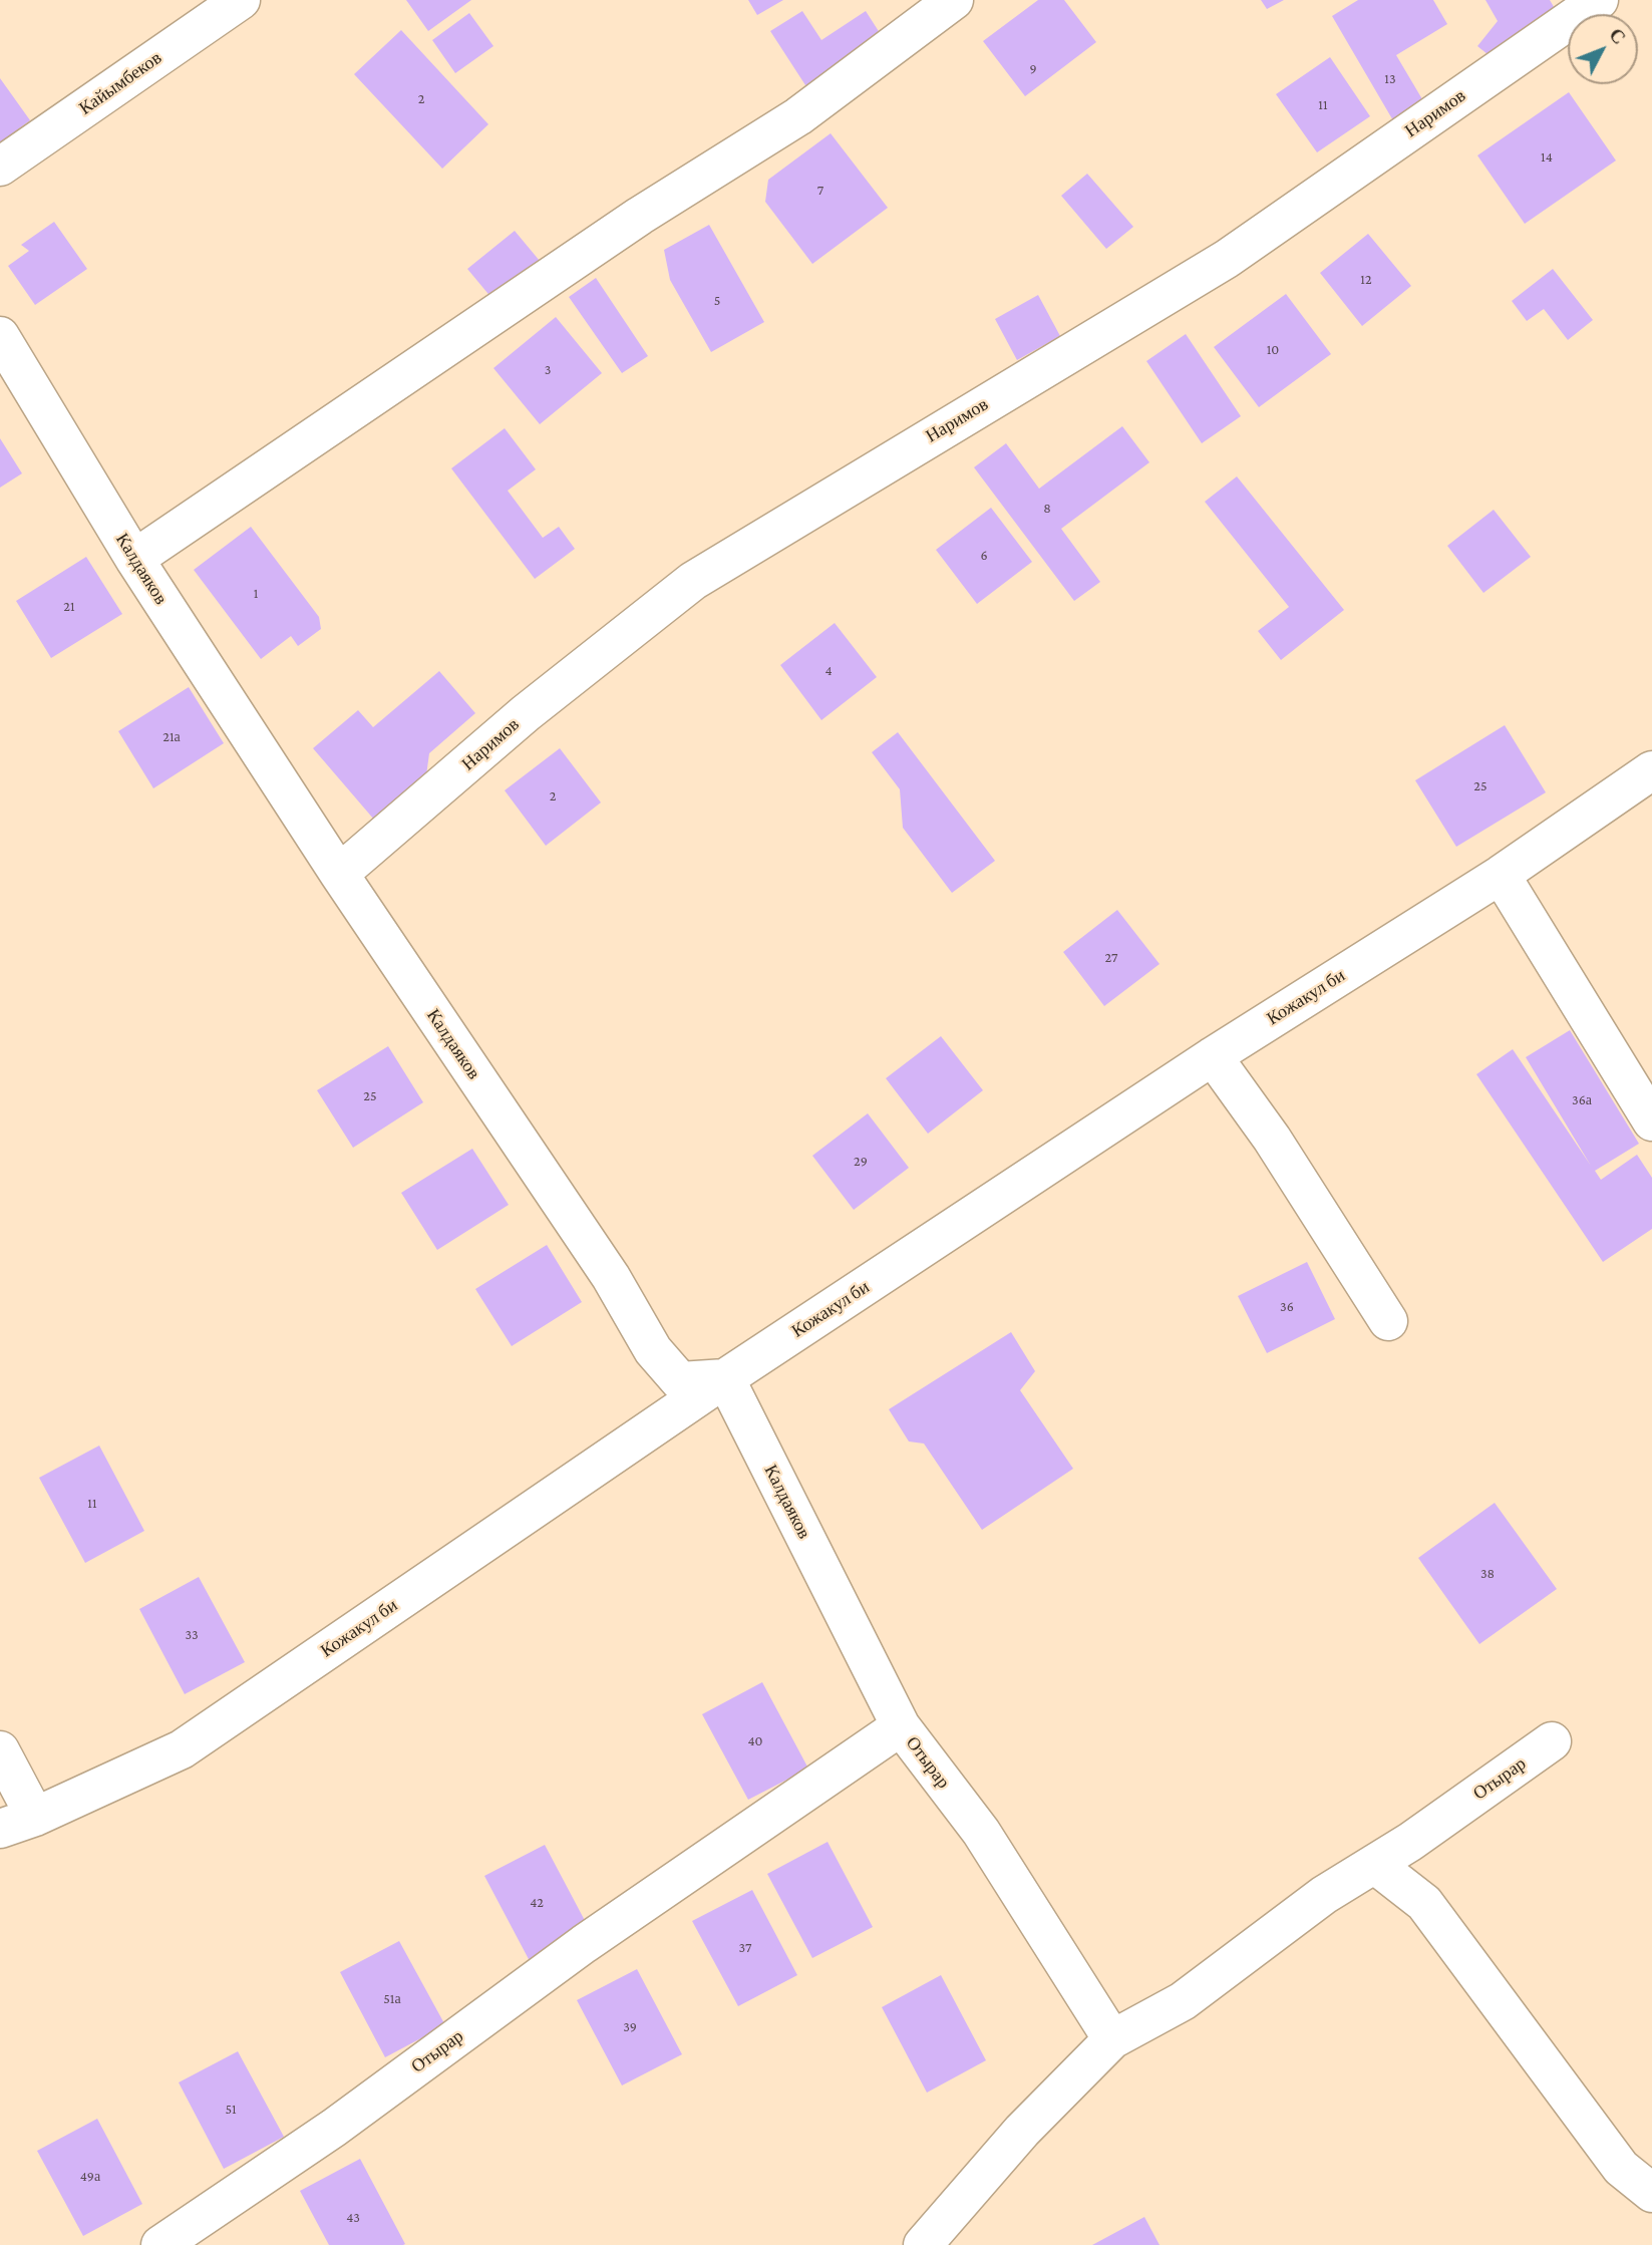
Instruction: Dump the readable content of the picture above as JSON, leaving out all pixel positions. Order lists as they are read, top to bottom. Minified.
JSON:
{"streets":{"street":["Кайымбеков","Наримов","Калдаяков","Кожакул би","Отырар"]},"crossings":[["Наримов","Калдаяков"],["Калдаяков","Кожакул би"],["Калдаяков","Отырар"]],"house_numbers":["9","13","2","11","14","7","12","5","10","3","8","6","1","21","4","21а","25","2","27","25","36а","29","36","11","38","33","40","42","37","51а","39","51","49а","43"],"north":"top right"}
